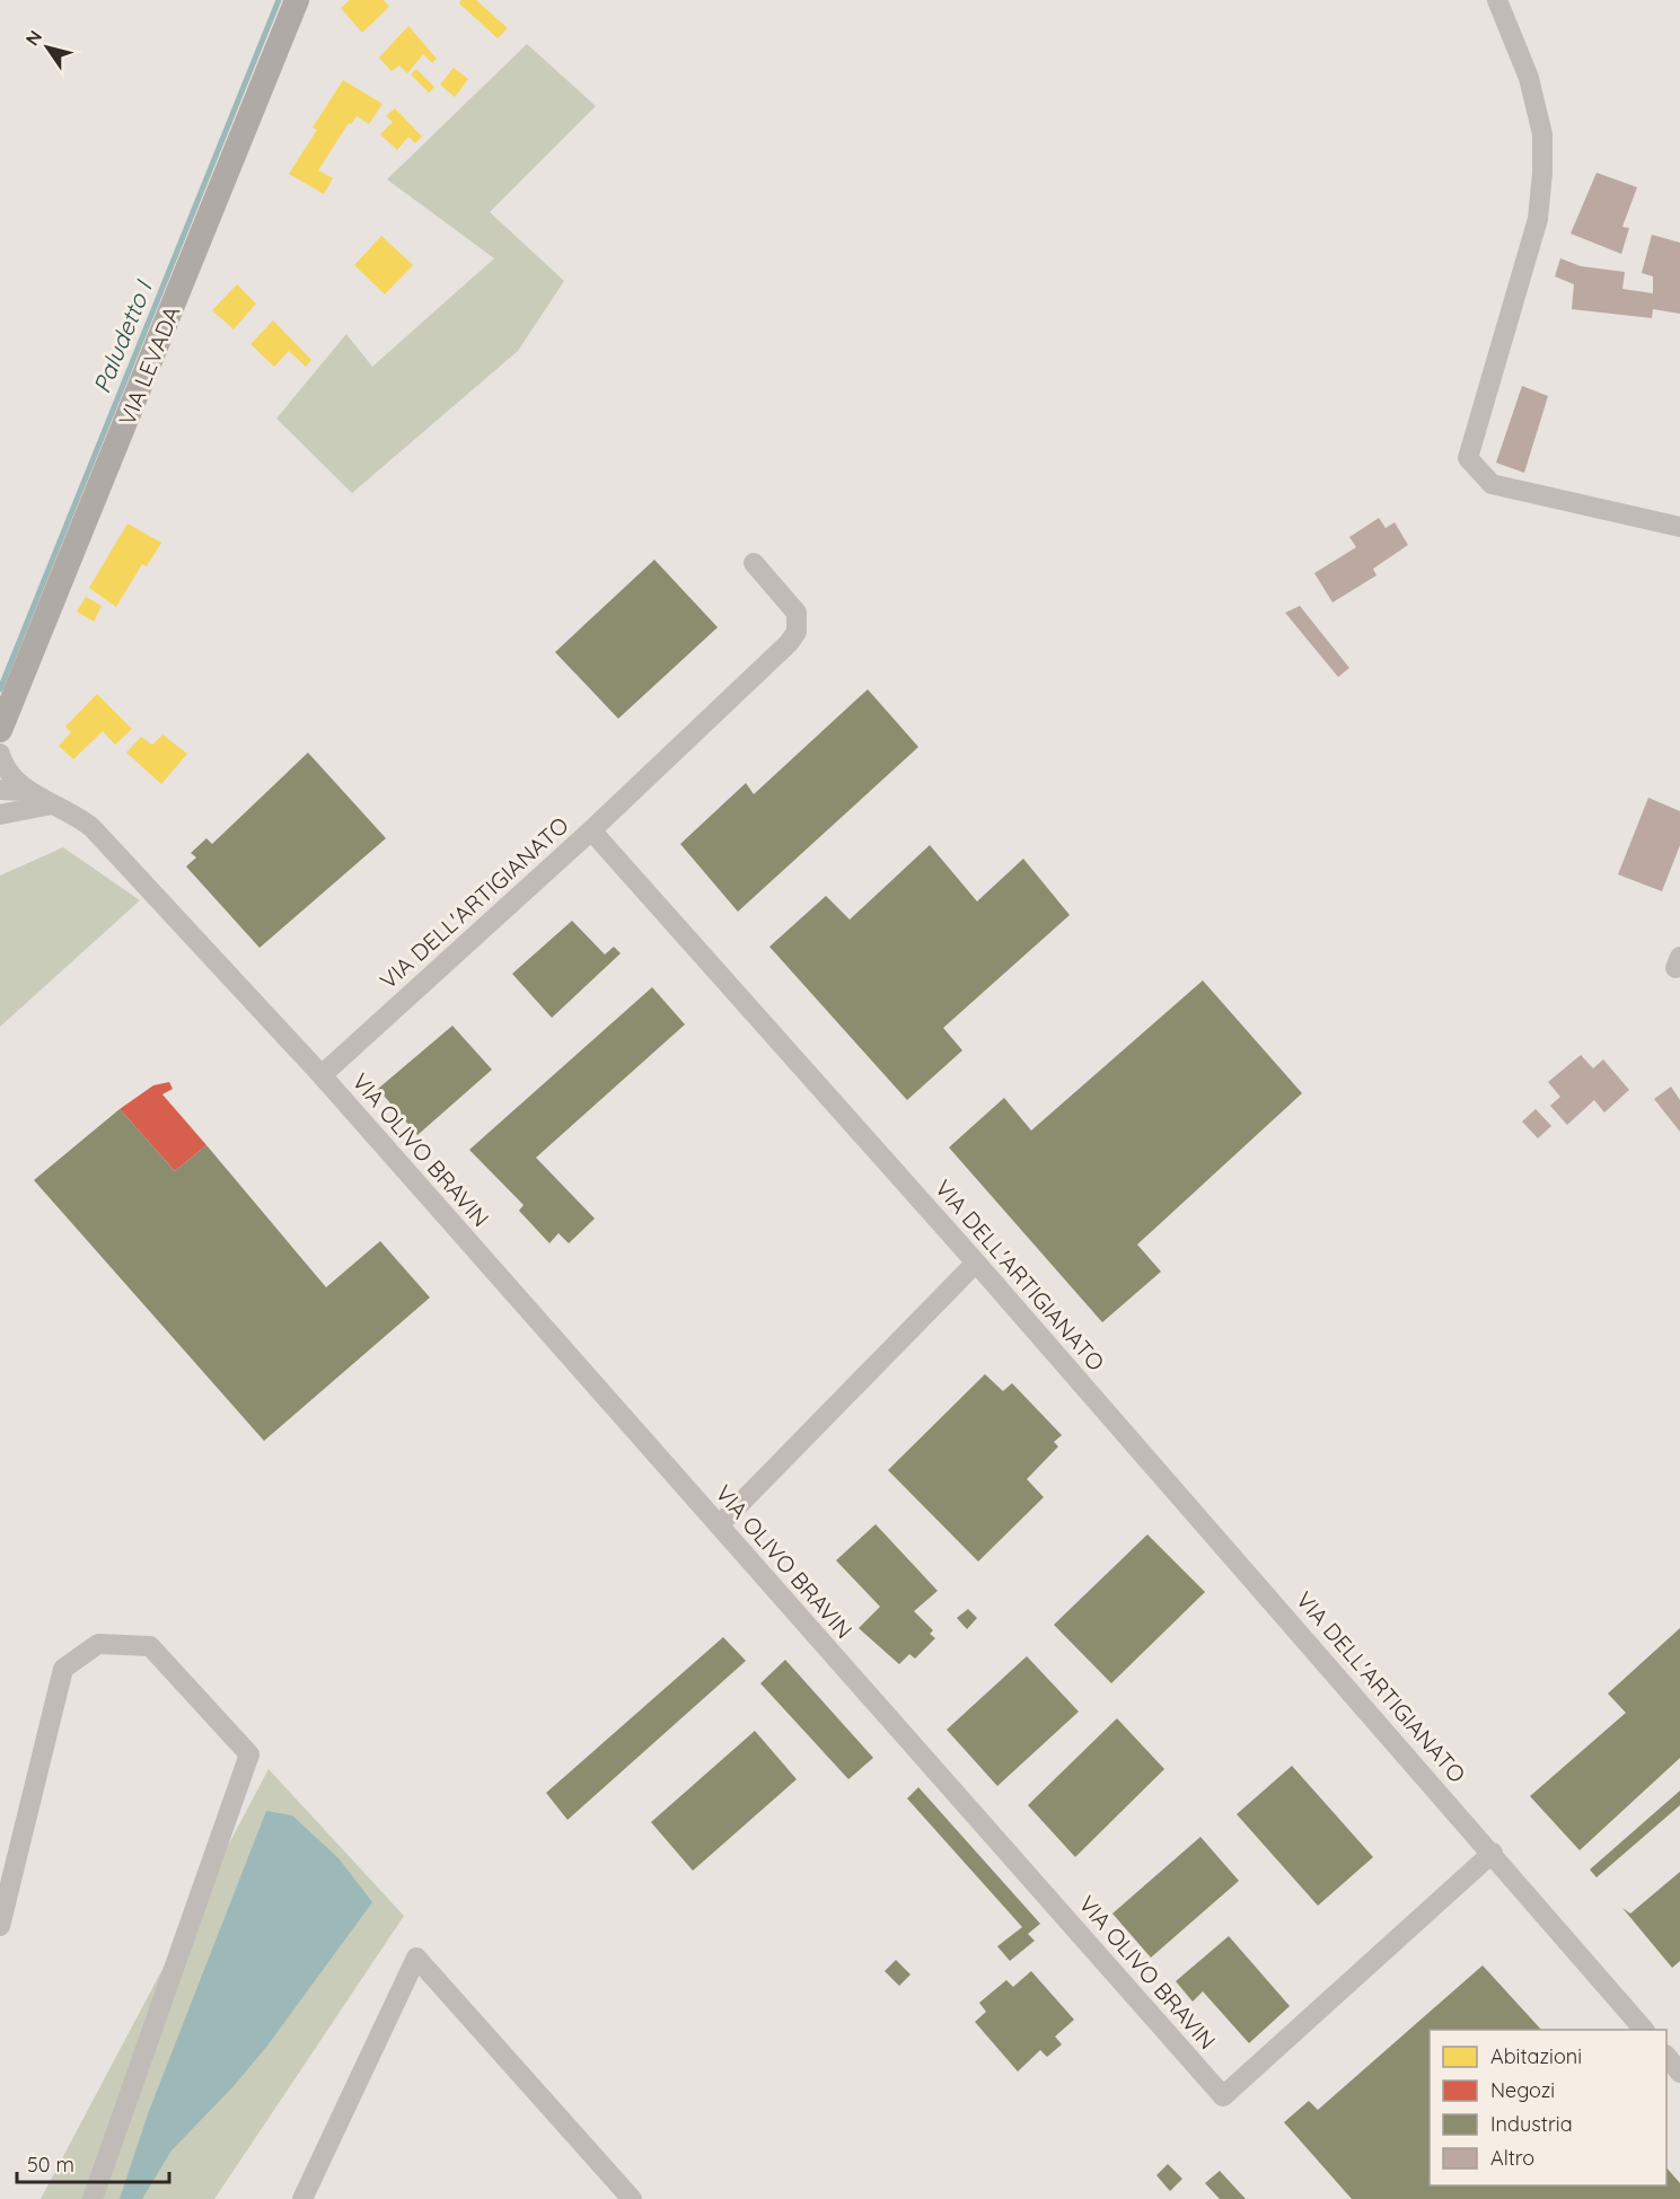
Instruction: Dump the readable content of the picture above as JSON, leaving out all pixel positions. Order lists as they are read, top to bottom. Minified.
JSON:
{"streets":{"main road":["VIA LEVADA"],"street":["VIA DELL'ARTIGIANATO","VIA OLIVO BRAVIN"]},"crossings":[["VIA DELL'ARTIGIANATO","VIA OLIVO BRAVIN"]],"water":["Paludetto I"],"legend":["Abitazioni","Negozi","Industria","Altro"],"scale_bar":"50 m","north":"top left"}
